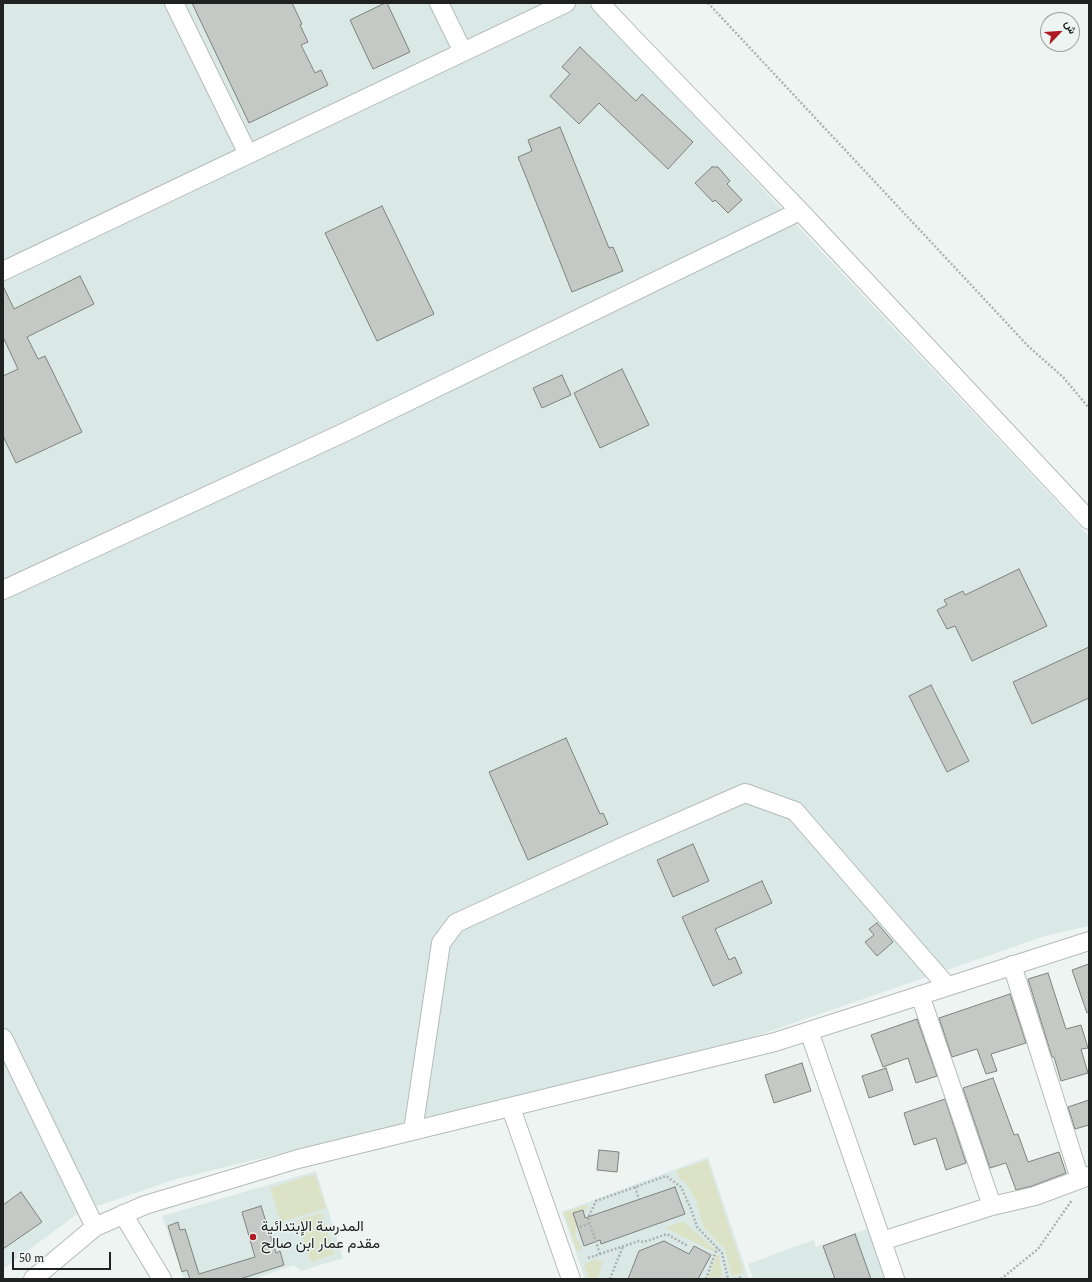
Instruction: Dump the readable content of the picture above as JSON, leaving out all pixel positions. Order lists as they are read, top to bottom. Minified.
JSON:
{"places":["المدرسة الإبتدائية مقدم عمار ابن صالح"],"scale_bar":"50 m","north":"top right"}
